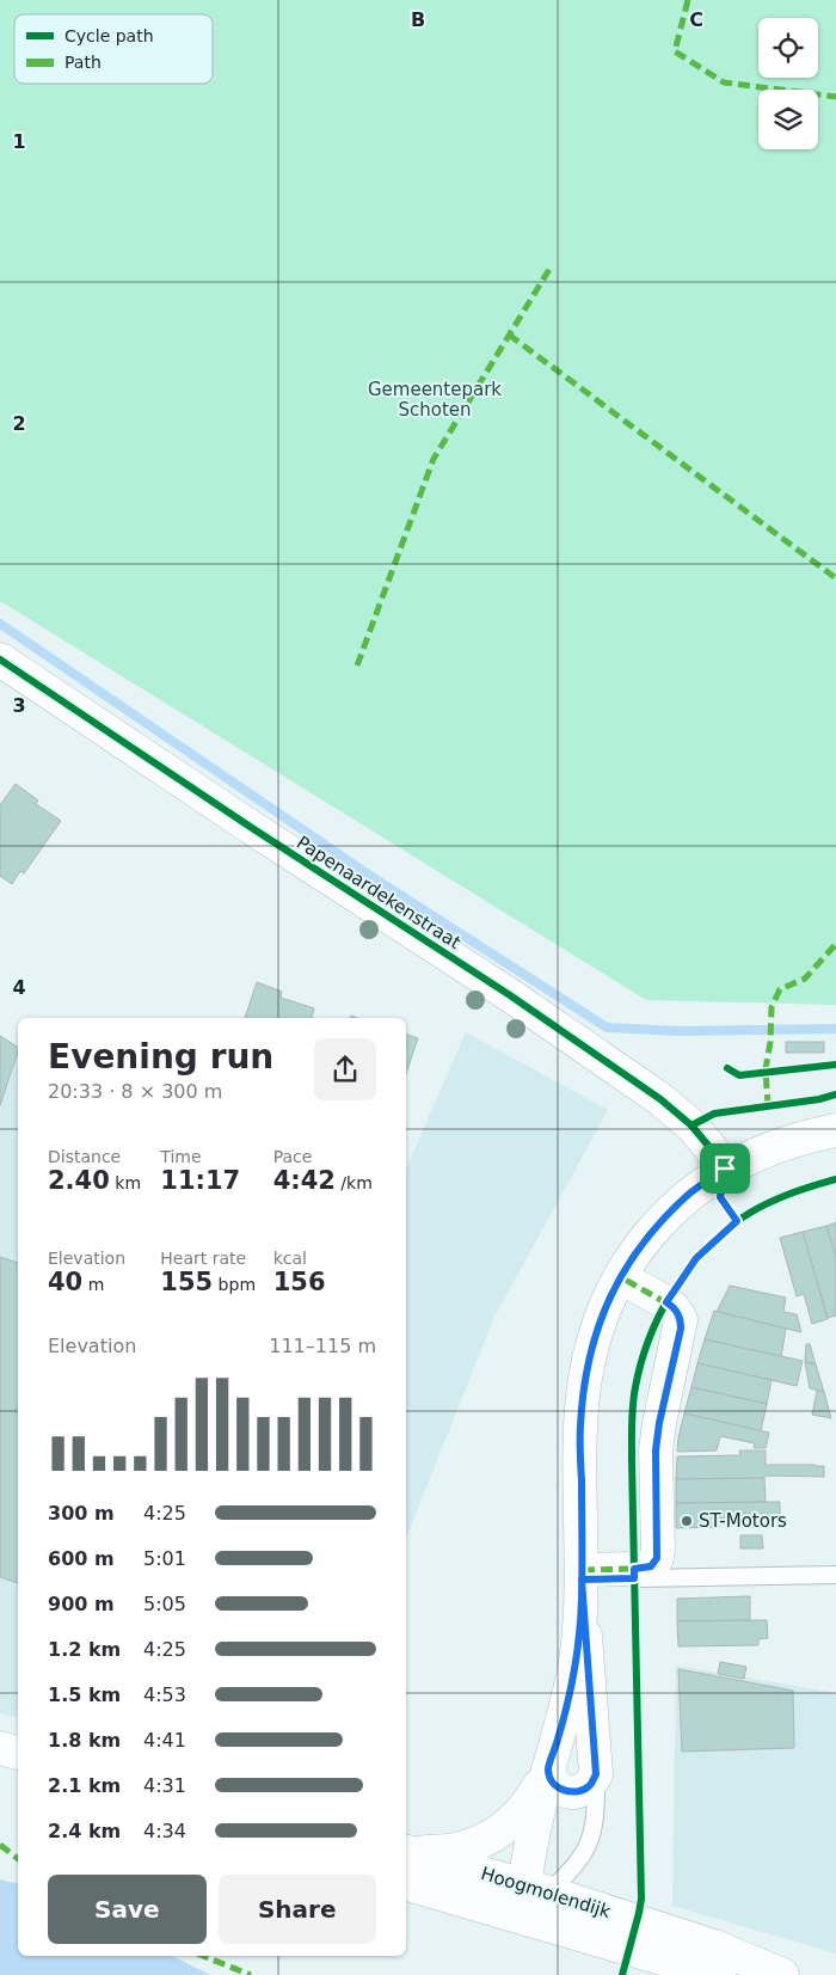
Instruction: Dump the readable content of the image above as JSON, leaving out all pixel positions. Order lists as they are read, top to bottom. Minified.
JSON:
{"streets":{"street":["Papenaardekenstraat","Hoogmolendijk"]},"parks":["Gemeentepark Schoten"],"places":["ST-Motors"],"legend":["Cycle path","Path"],"page":{"heading":["Evening run","20:33 · 8 × 300 m"],"stats":[["Distance","2.40 km"],["Time","11:17"],["Pace","4:42 /km"],["Elevation","40 m"],["Heart rate","155 bpm"],["kcal","156"]],"chart":["Elevation","111–115 m"],"list":[{"name":"300 m","note":"4:25"},{"name":"600 m","note":"5:01"},{"name":"900 m","note":"5:05"},{"name":"1.2 km","note":"4:25"},{"name":"1.5 km","note":"4:53"},{"name":"1.8 km","note":"4:41"},{"name":"2.1 km","note":"4:31"},{"name":"2.4 km","note":"4:34"}],"buttons":["Save","Share"]},"grid":{"columns":["B","C"],"rows":["1","2","3","4"]}}
